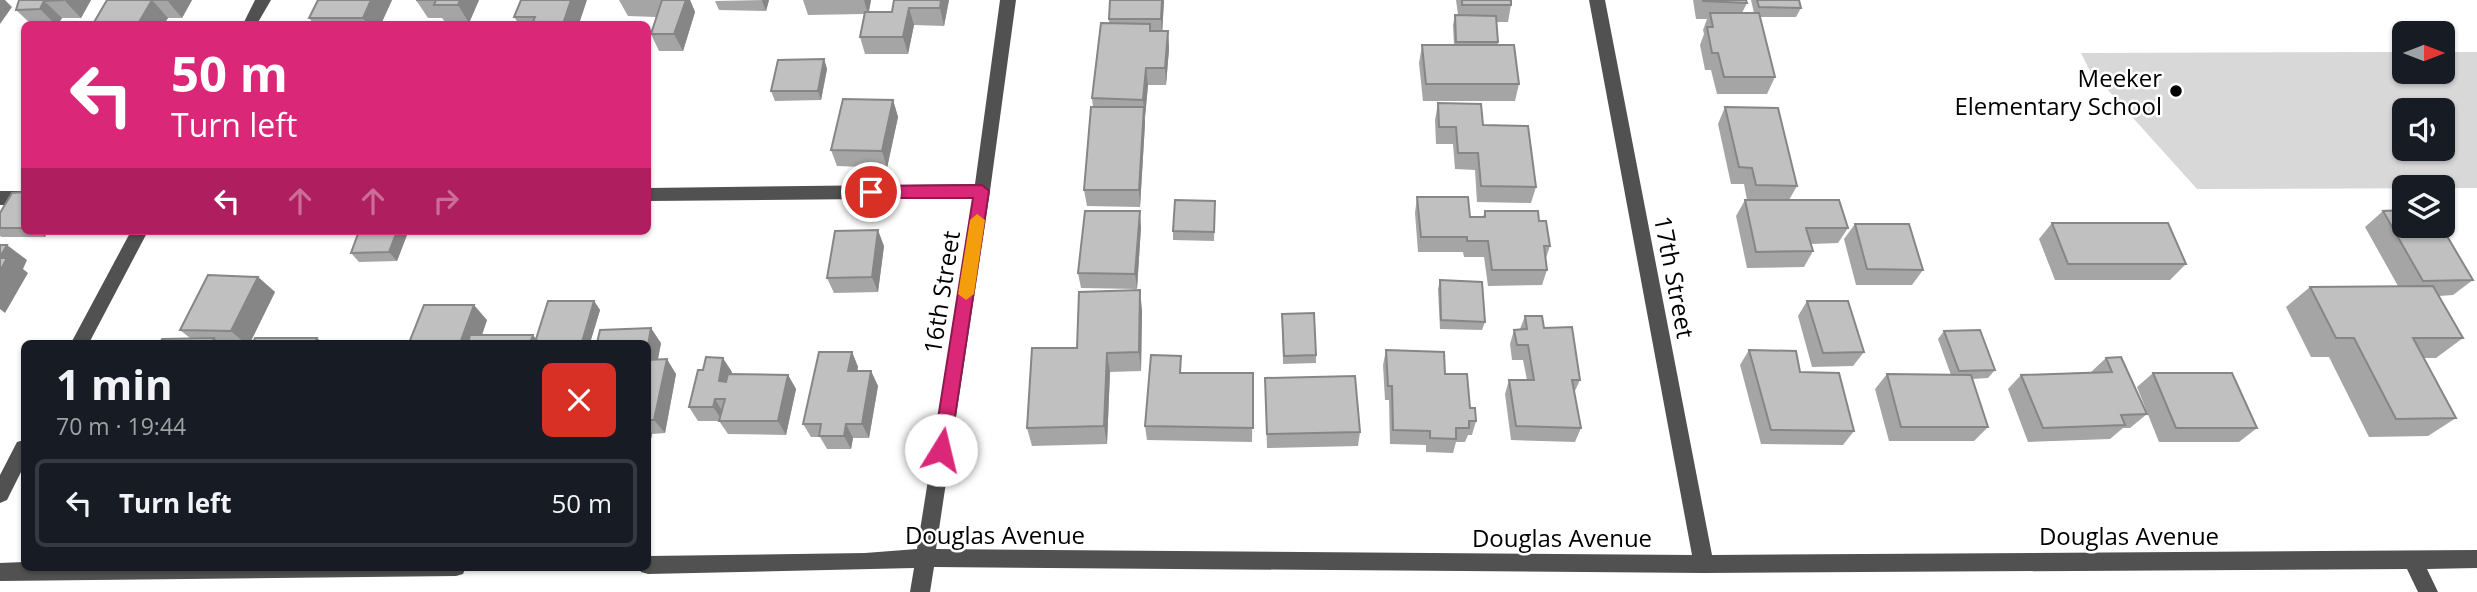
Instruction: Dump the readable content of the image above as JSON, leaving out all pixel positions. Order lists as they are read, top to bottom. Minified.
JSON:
{"streets":{"street":["17th Street","16th Street","Douglas Avenue"]},"crossings":[["17th Street","Douglas Avenue"],["16th Street","Douglas Avenue"]],"places":["Meeker Elementary School"],"north":"right","page":{"turn":["50 m","Turn left"],"heading":["1 min","70 m · 19:44"],"list":[{"name":"Turn left","value":"50 m"}]}}
